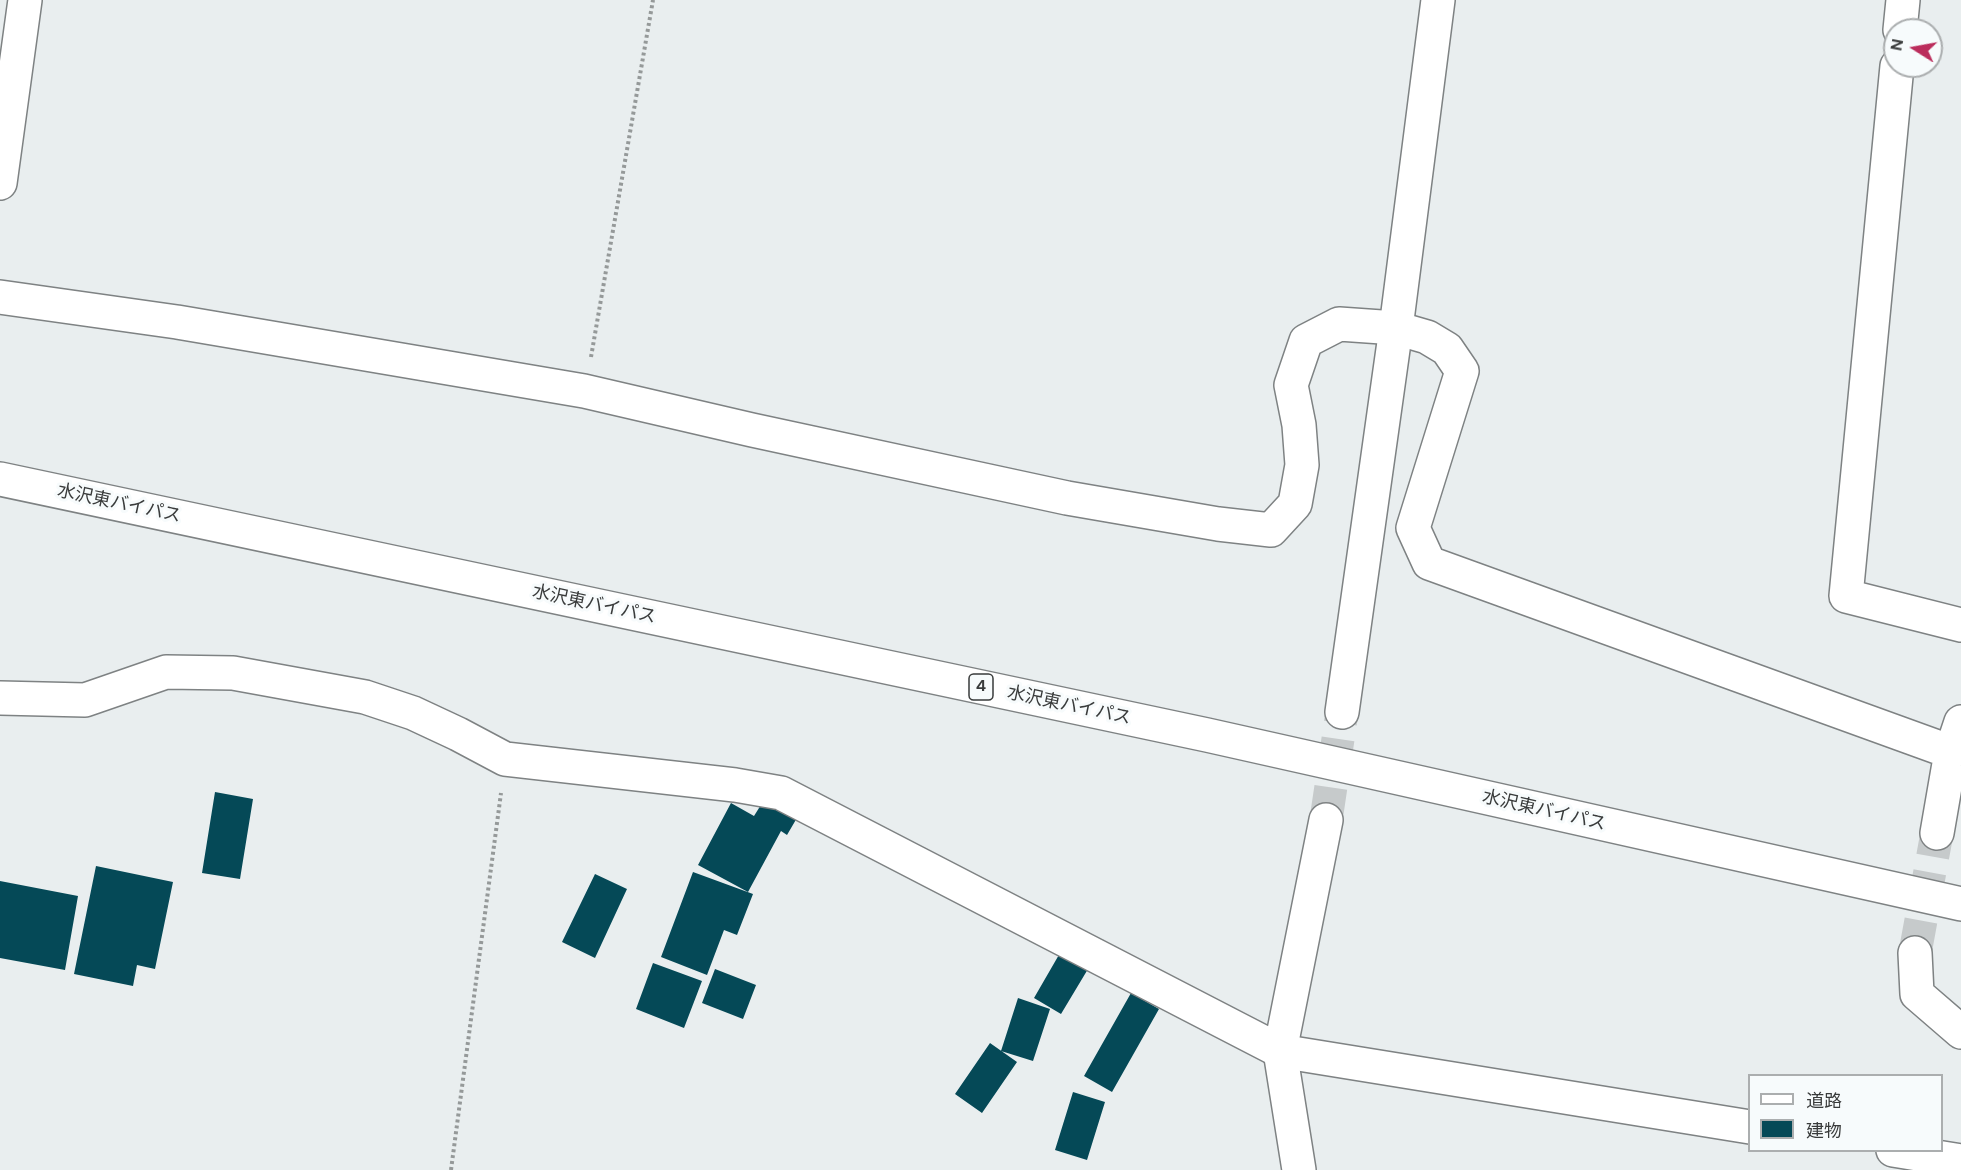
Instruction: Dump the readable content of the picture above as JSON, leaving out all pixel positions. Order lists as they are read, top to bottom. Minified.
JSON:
{"streets":{"main road":["水沢東バイパス","4"]},"legend":["道路","建物"],"north":"left"}
